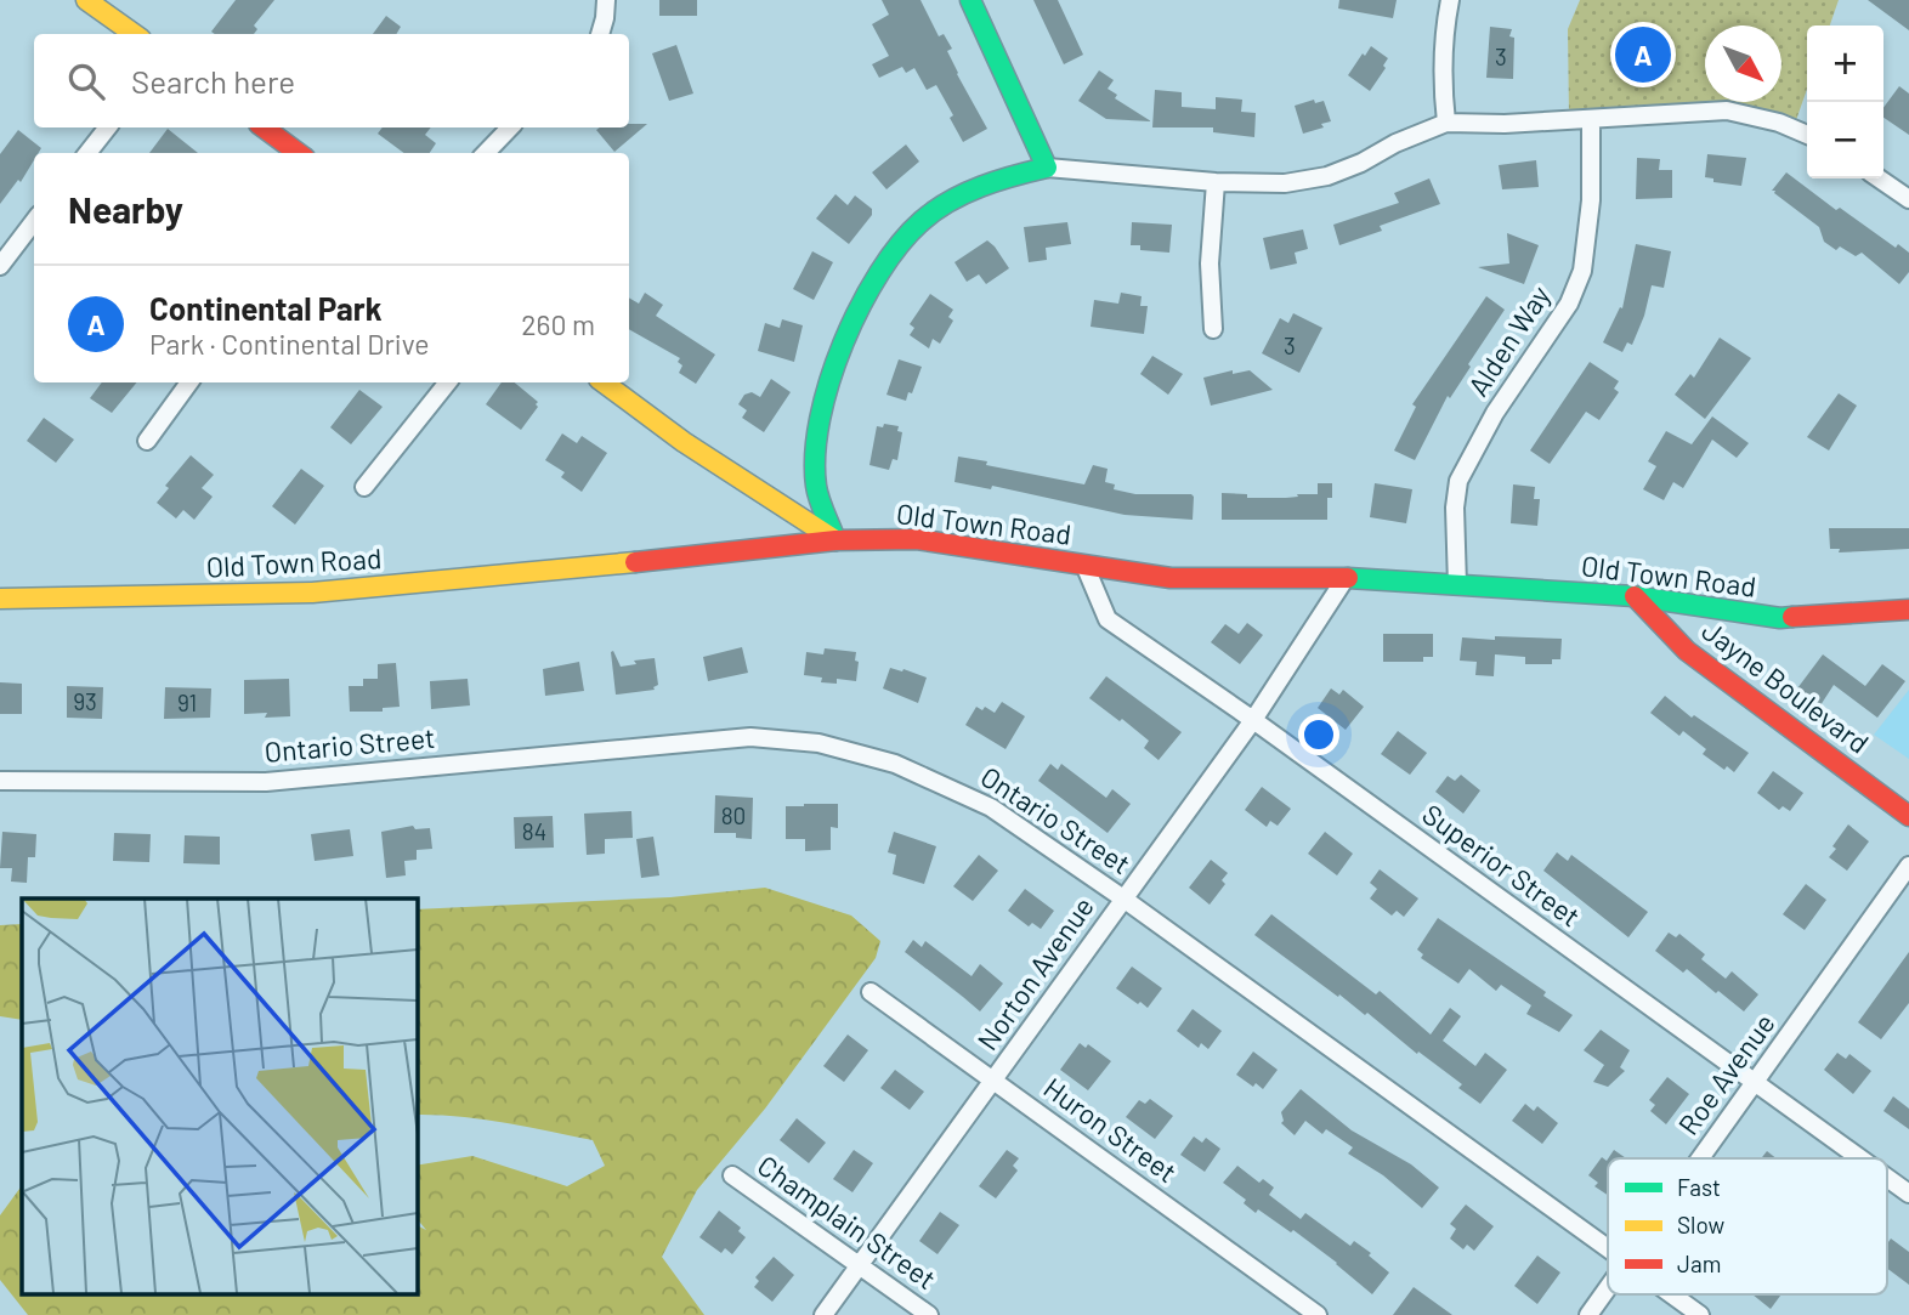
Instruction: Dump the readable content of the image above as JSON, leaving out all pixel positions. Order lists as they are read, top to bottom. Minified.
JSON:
{"streets":{"main road":["Old Town Road","Jayne Boulevard"],"street":["Alden Way","Ontario Street","Superior Street","Norton Avenue","Roe Avenue","Huron Street","Champlain Street"]},"crossings":[["Alden Way","Old Town Road"],["Old Town Road","Jayne Boulevard"],["Old Town Road","Superior Street"],["Old Town Road","Norton Avenue"],["Ontario Street","Norton Avenue"],["Superior Street","Norton Avenue"],["Superior Street","Roe Avenue"],["Norton Avenue","Huron Street"],["Norton Avenue","Champlain Street"]],"house_numbers":["3","3","93","91","80","84"],"legend":["Fast","Slow","Jam"],"north":"bottom right","page":{"pins":"A","map_buttons":["+","−"],"search":"Search here","heading":"Nearby","list":[{"mark":"A","name":"Continental Park","note":"Park · Continental Drive","value":"260 m"}]}}
